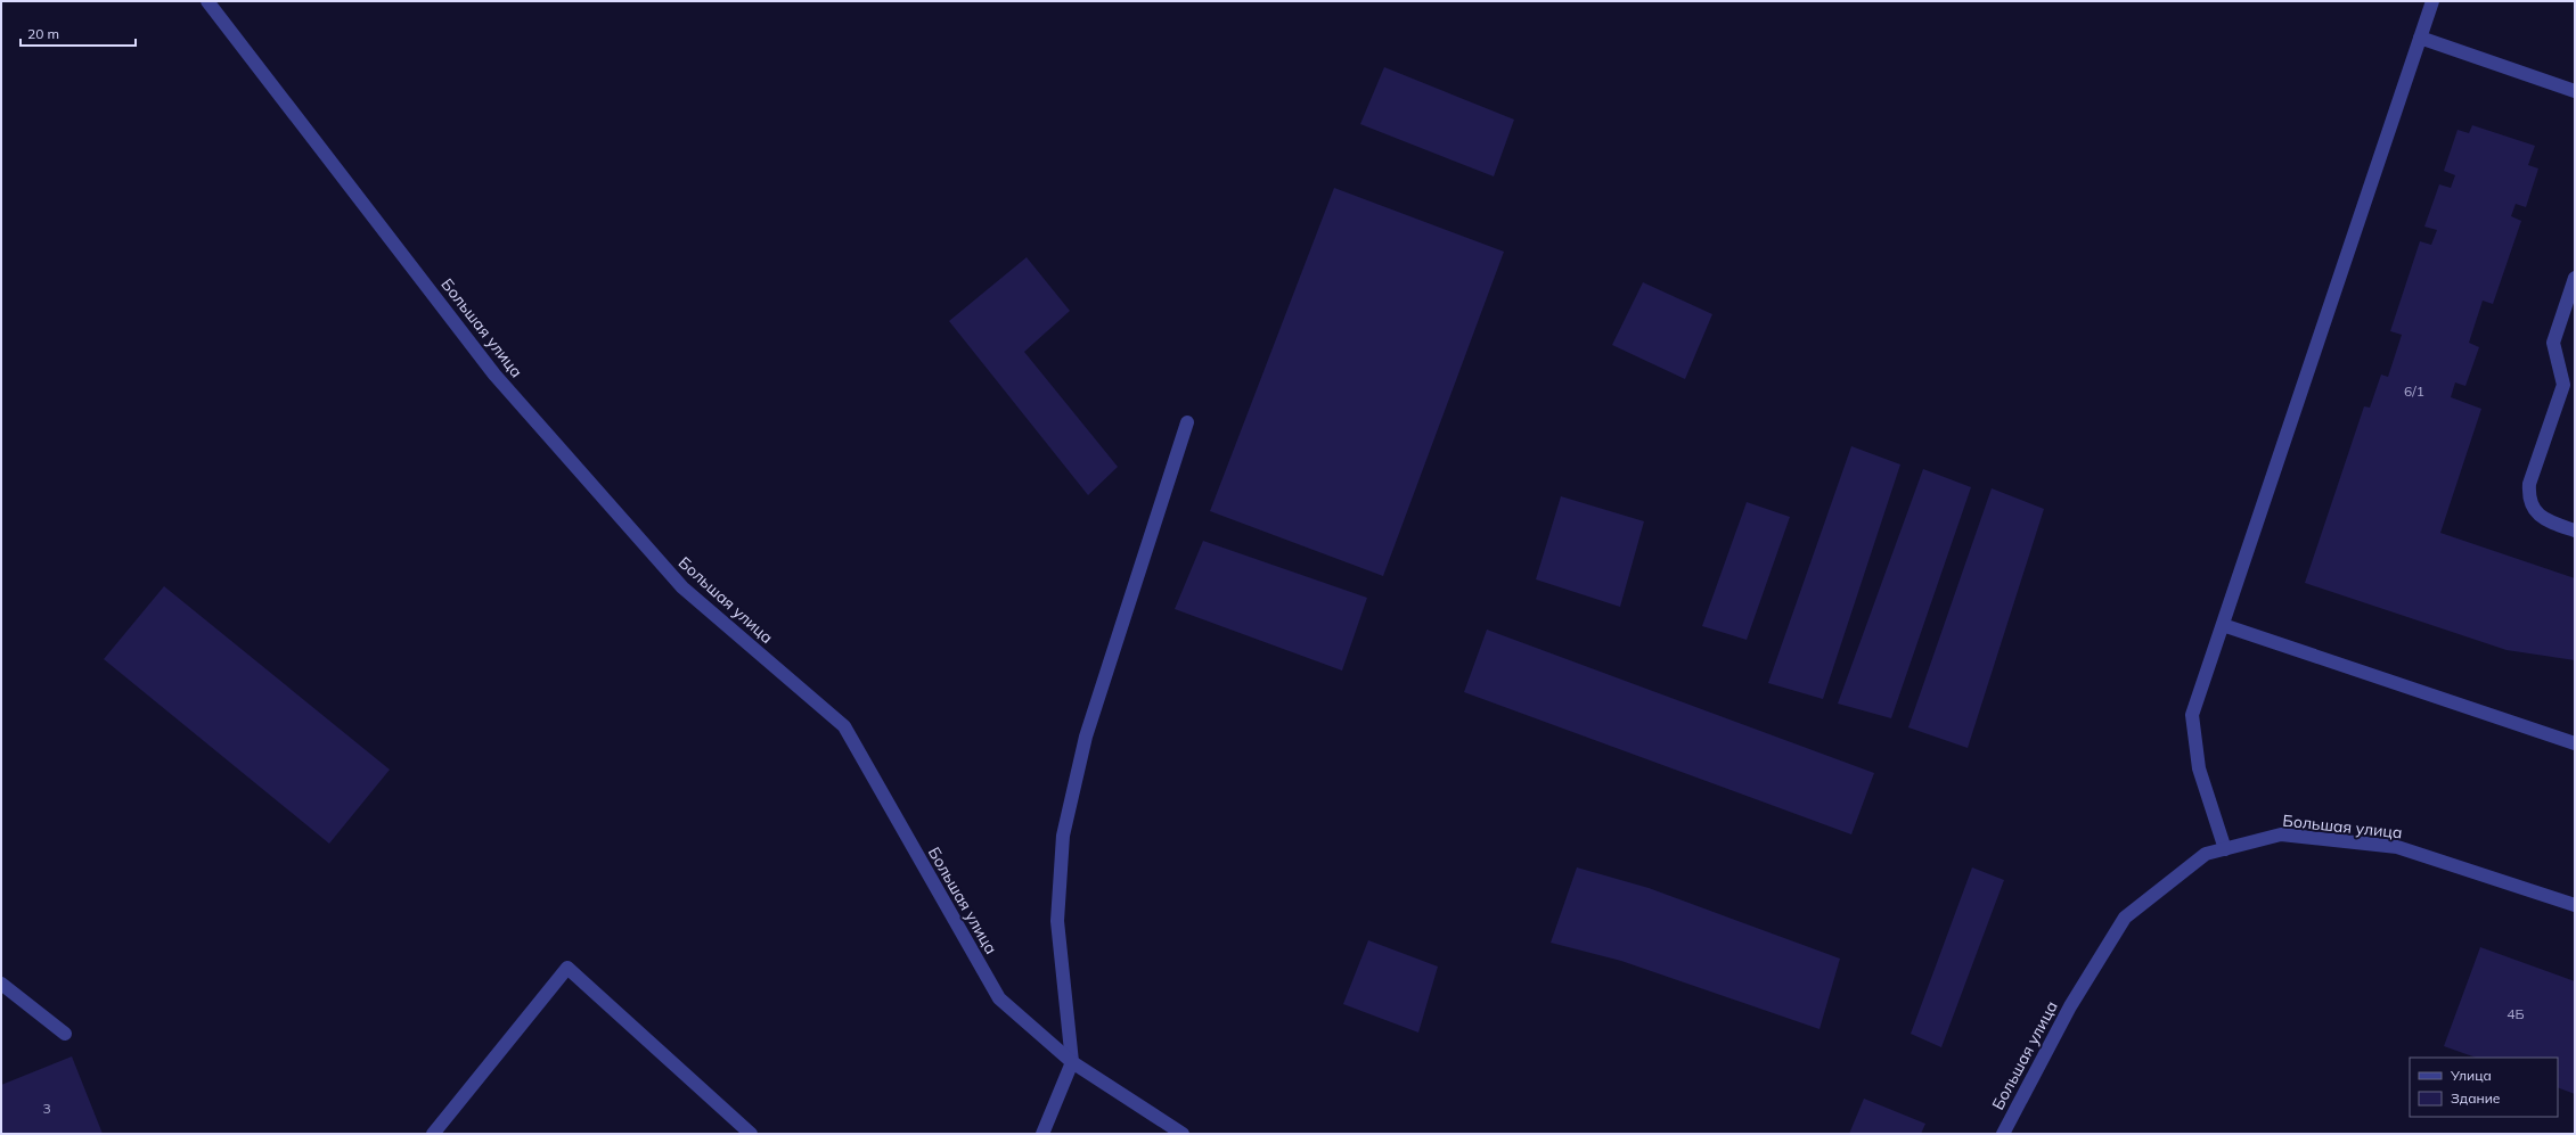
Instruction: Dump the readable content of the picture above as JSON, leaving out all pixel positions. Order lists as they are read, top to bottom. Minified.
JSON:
{"streets":{"street":["Большая улица"]},"house_numbers":["6/1","4Б","3"],"legend":["Улица","Здание"],"scale_bar":"20 m"}
